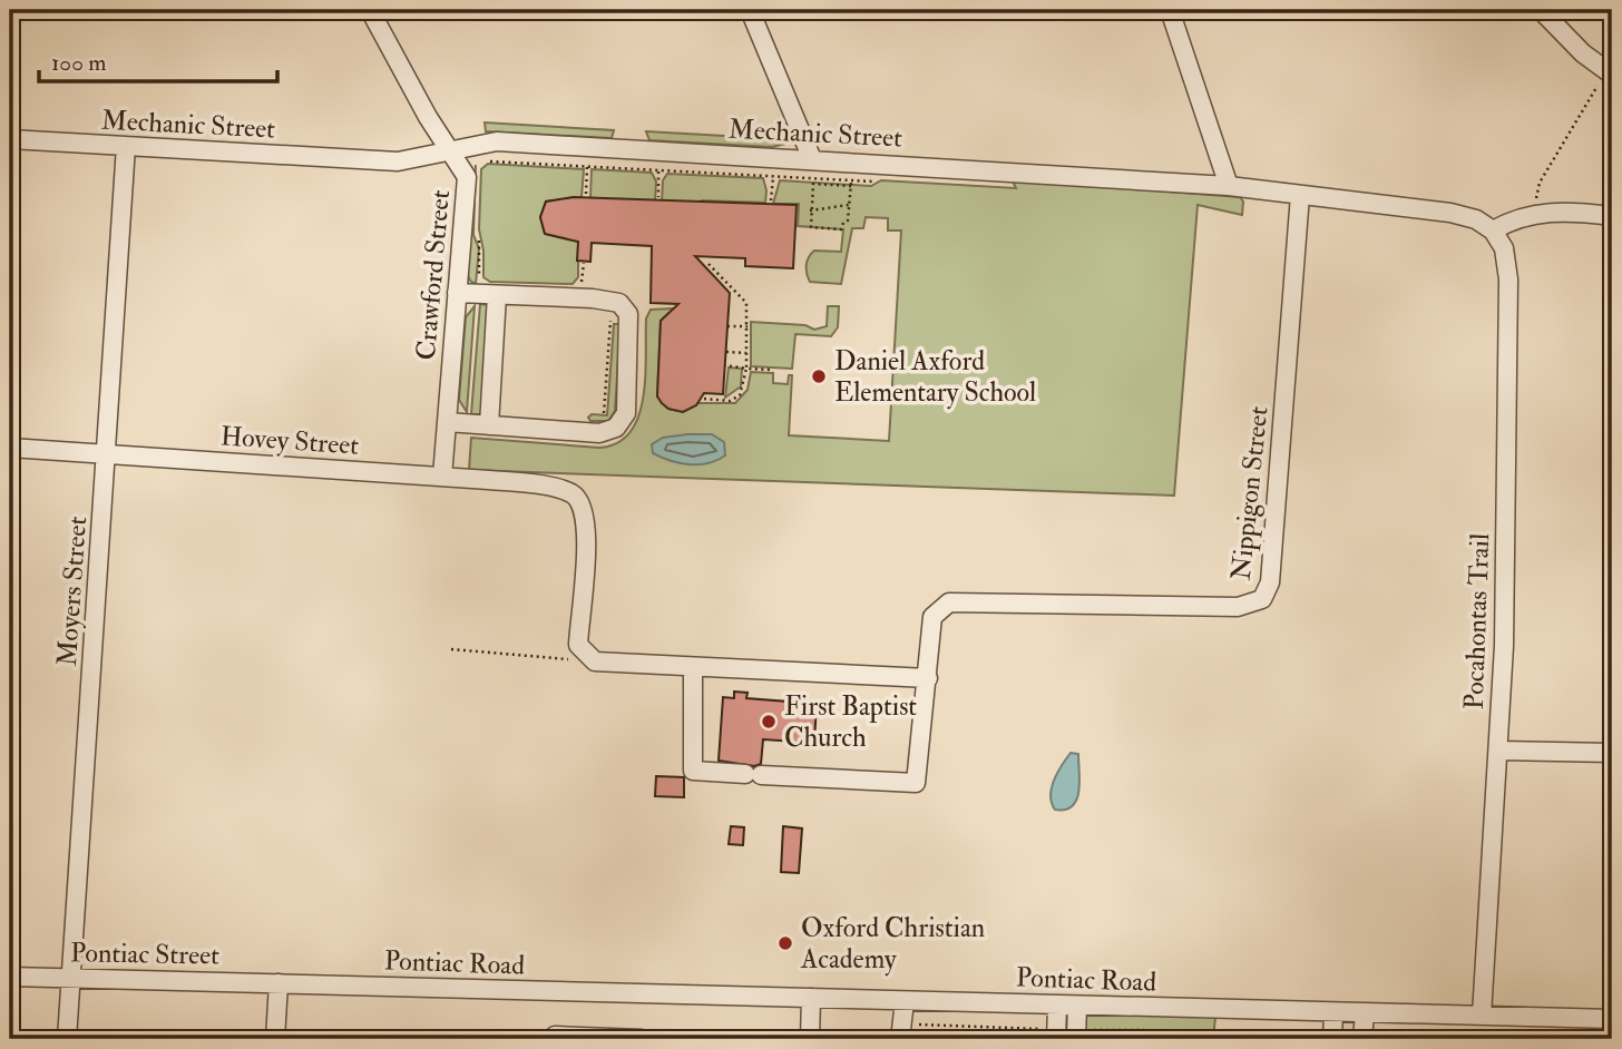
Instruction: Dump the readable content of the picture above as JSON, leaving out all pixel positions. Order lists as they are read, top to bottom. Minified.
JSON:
{"streets":{"street":["Mechanic Street","Crawford Street","Hovey Street","Nippigon Street","Moyers Street","Pocahontas Trail","Pontiac Street","Pontiac Road"]},"crossings":[["Mechanic Street","Crawford Street"],["Mechanic Street","Nippigon Street"],["Mechanic Street","Moyers Street"],["Mechanic Street","Pocahontas Trail"],["Crawford Street","Hovey Street"],["Hovey Street","Moyers Street"],["Moyers Street","Pontiac Street"],["Pocahontas Trail","Pontiac Road"],["Pontiac Street","Pontiac Road"]],"places":["Daniel Axford Elementary School","First Baptist Church","Oxford Christian Academy"],"scale_bar":"100 m"}
